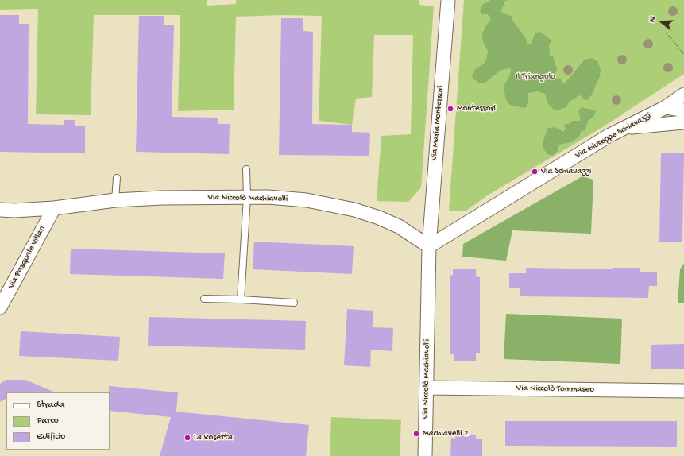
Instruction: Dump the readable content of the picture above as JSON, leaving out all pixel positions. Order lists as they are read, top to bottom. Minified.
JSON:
{"streets":{"street":["Via Maria Montessori","Via Giuseppe Schiavazzi","Via Niccolò Machiavelli","Via Pasquale Villari","Via Niccolò Tommaseo"]},"crossings":[["Via Maria Montessori","Via Giuseppe Schiavazzi"],["Via Maria Montessori","Via Niccolò Machiavelli"],["Via Giuseppe Schiavazzi","Via Niccolò Machiavelli"],["Via Niccolò Machiavelli","Via Pasquale Villari"],["Via Niccolò Machiavelli","Via Niccolò Tommaseo"]],"parks":["Il Triangolo"],"places":["Montessori","Via Schiavazzi","Machiavelli 2","La Rosetta"],"legend":["Strada","Parco","Edificio"],"north":"left"}
